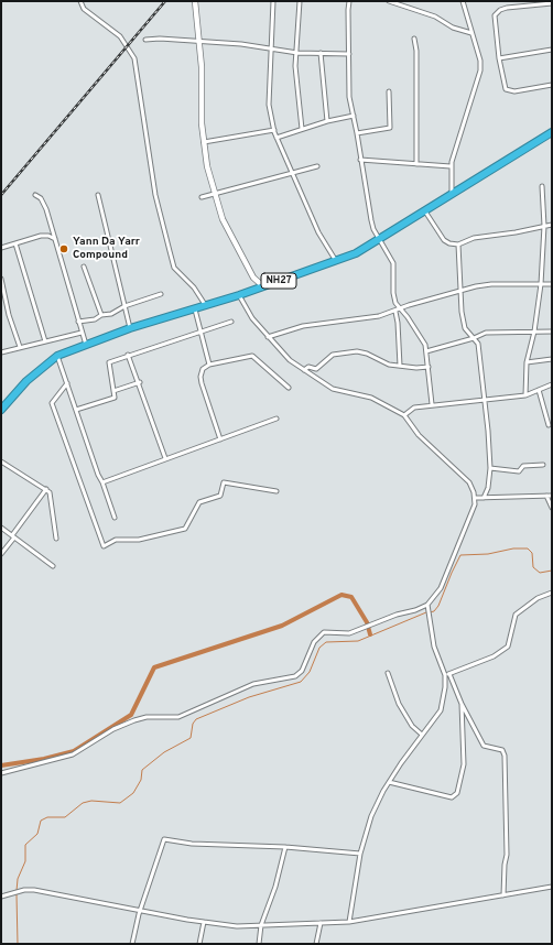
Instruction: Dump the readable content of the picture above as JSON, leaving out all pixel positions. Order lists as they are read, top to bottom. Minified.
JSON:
{"streets":{"highway":["NH27"]},"places":["Yann Da Yarr Compound"]}
